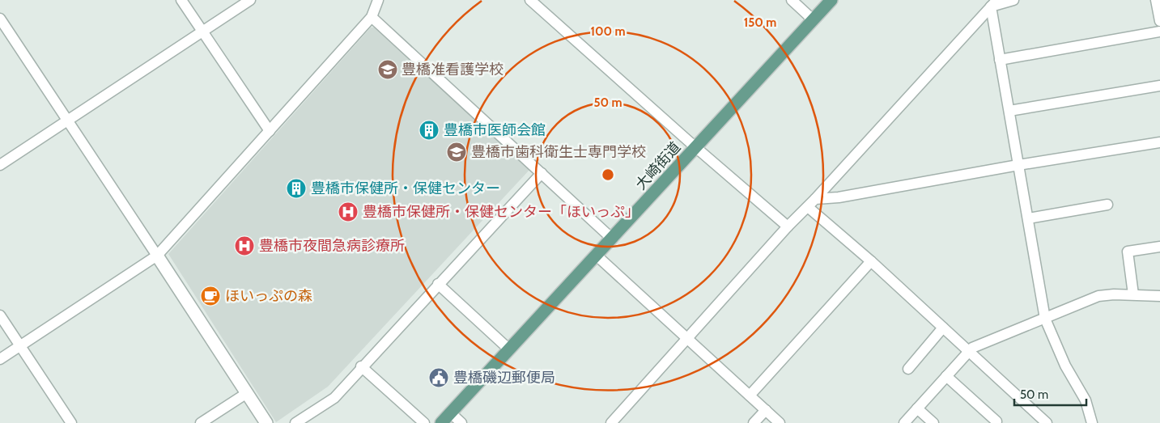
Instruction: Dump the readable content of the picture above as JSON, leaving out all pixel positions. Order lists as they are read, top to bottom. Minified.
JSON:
{"streets":{"main road":["大崎街道"]},"places":{"school or university":["豊橋准看護学校","豊橋市歯科衛生士専門学校"],"building":["豊橋市医師会館","豊橋市保健所・保健センター"],"hospital":["豊橋市保健所・保健センター「ほいっぷ」","豊橋市夜間急病診療所"],"cafe":["ほいっぷの森"],"public building":["豊橋磯辺郵便局"]},"scale_bar":"50 m","rings":["150 m","100 m","50 m"]}
